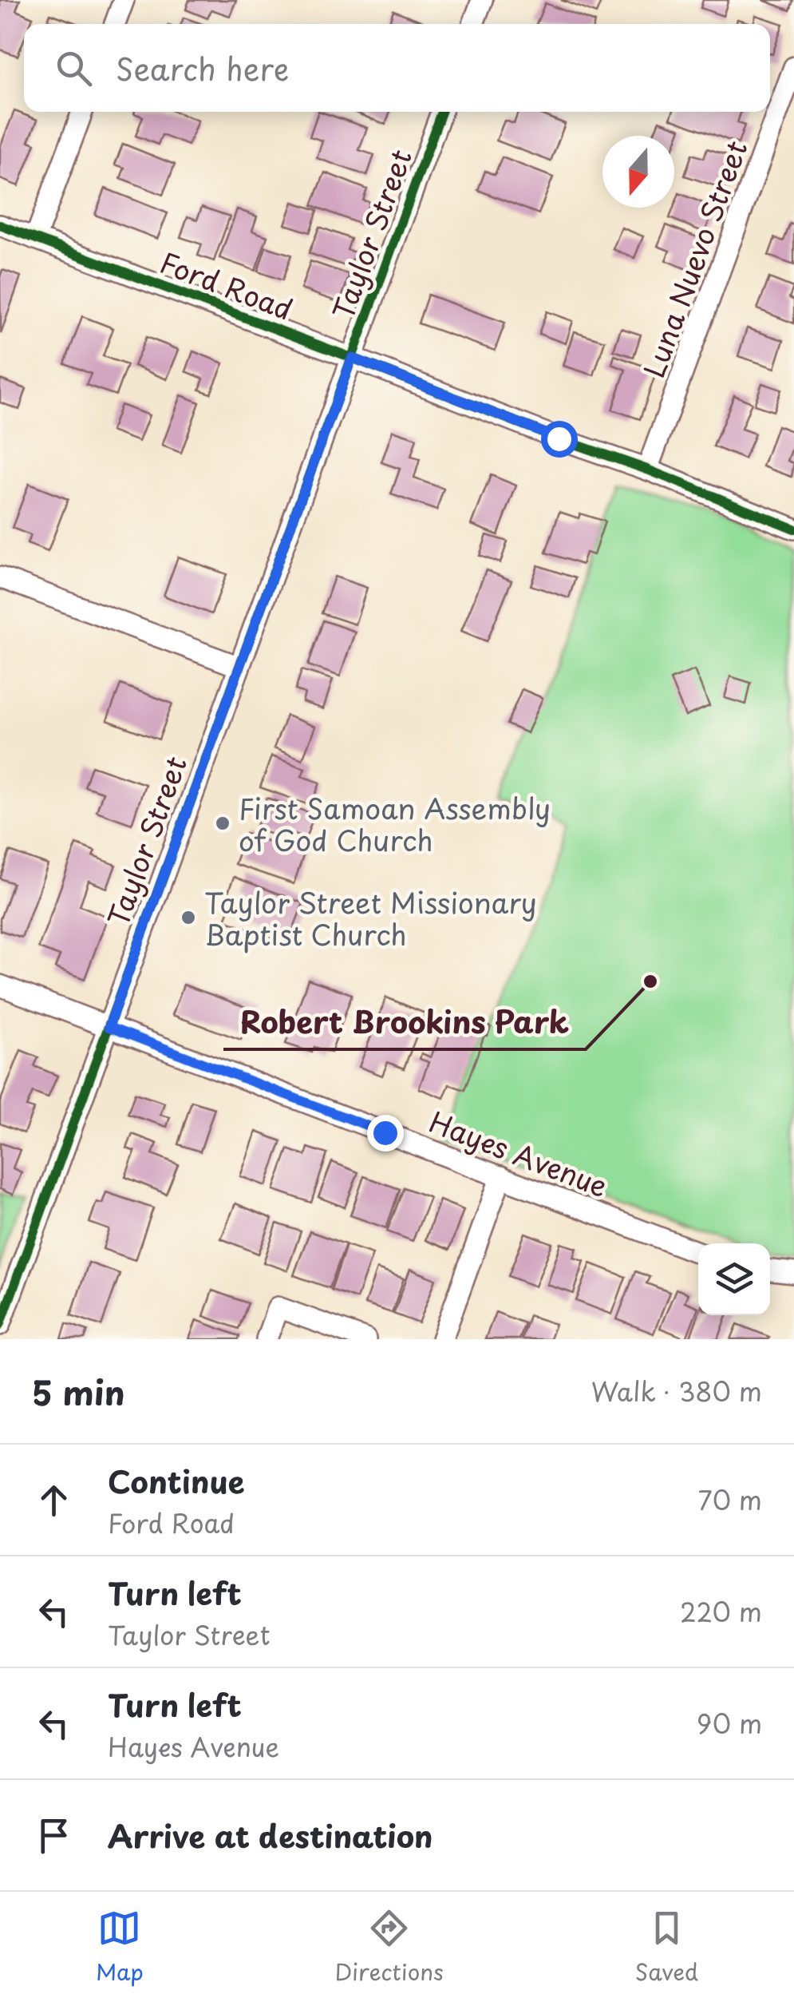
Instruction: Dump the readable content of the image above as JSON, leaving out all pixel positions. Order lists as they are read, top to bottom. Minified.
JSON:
{"streets":{"street":["Taylor Street","Luna Nuevo Street","Ford Road","Hayes Avenue"]},"crossings":[["Taylor Street","Ford Road"],["Taylor Street","Hayes Avenue"],["Luna Nuevo Street","Ford Road"]],"places":["First Samoan Assembly of God Church","Taylor Street Missionary Baptist Church","Robert Brookins Park"],"north":"bottom","page":{"search":"Search here","heading":["5 min","Walk · 380 m"],"list":[["Continue","Ford Road","70 m"],["Turn left","Taylor Street","220 m"],["Turn left","Hayes Avenue","90 m"],"Arrive at destination"],"nav":["Map","Directions","Saved"]}}
